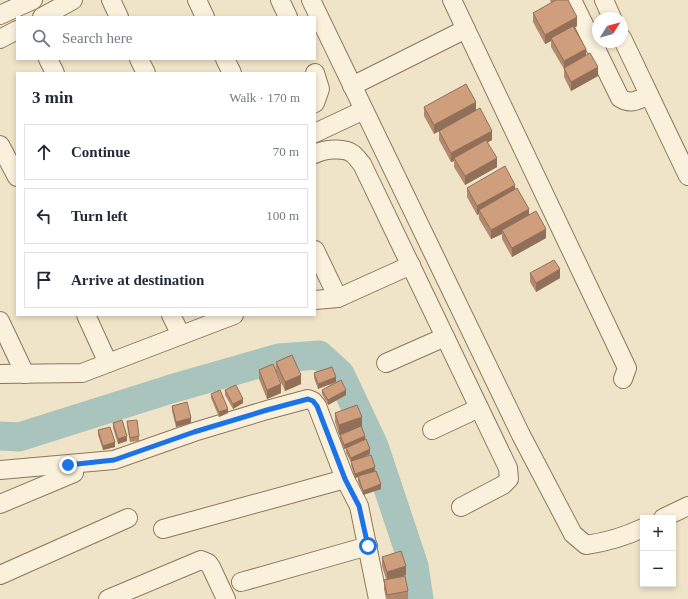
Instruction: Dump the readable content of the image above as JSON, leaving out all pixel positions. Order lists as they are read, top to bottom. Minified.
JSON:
{"north":"top right","page":{"search":"Search here","heading":["3 min","Walk · 170 m"],"list":[["Continue","70 m"],["Turn left","100 m"],"Arrive at destination"],"map_buttons":["+","−"]}}
